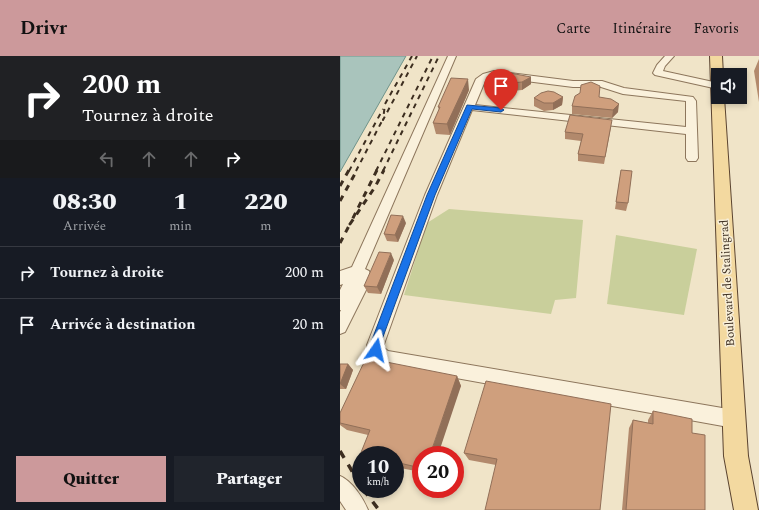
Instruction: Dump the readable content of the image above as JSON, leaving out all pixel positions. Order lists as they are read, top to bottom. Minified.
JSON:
{"streets":{"main road":["Boulevard de Stalingrad"]},"page":{"header":"Drivr","nav":["Carte","Itinéraire","Favoris"],"turn":["200 m","Tournez à droite"],"eta":["08:30","Arrivée","1","min","220","m"],"list":[{"name":"Tournez à droite","value":"200 m"},{"name":"Arrivée à destination","value":"20 m"}],"speed":"10 km/h","limit":"20","buttons":["Quitter","Partager"]}}
